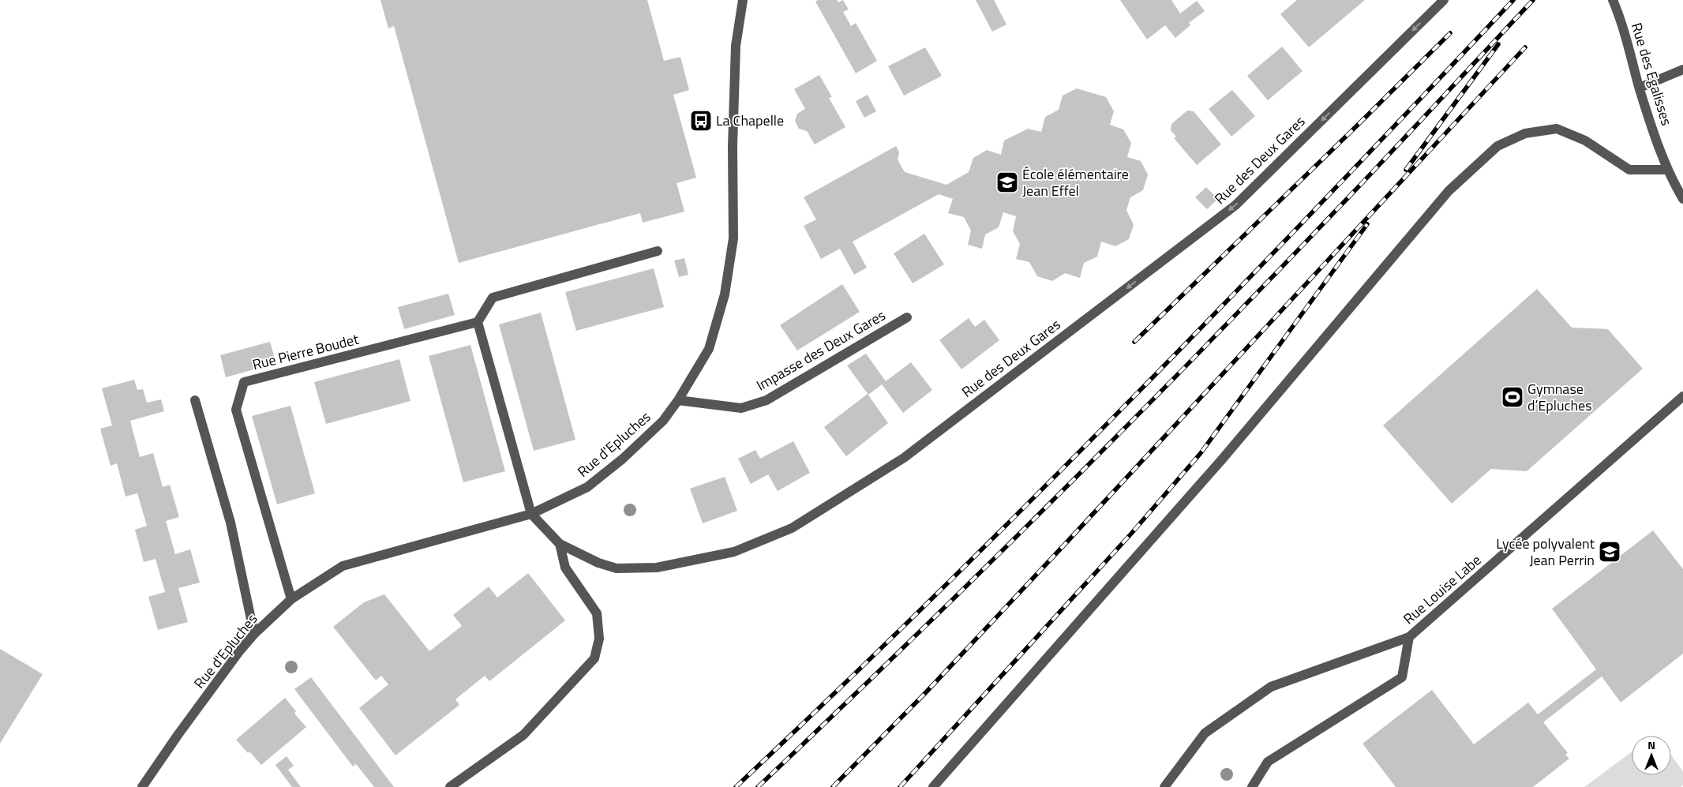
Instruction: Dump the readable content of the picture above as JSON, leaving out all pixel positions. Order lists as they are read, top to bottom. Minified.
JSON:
{"streets":{"street":["Rue des Egalisses","Rue des Deux Gares","Impasse des Deux Gares","Rue Pierre Boudet","Rue d'Epluches","Rue Louise Labe"]},"crossings":[["Rue des Deux Gares","Rue d'Epluches"],["Impasse des Deux Gares","Rue d'Epluches"],["Rue Pierre Boudet","Rue d'Epluches"]],"one_way":["Rue des Deux Gares"],"places":{"bus stop":["La Chapelle"],"school or university":["École élémentaire Jean Effel","Lycée polyvalent Jean Perrin"],"sports":["Gymnase d’Epluches"]},"north":"top"}
